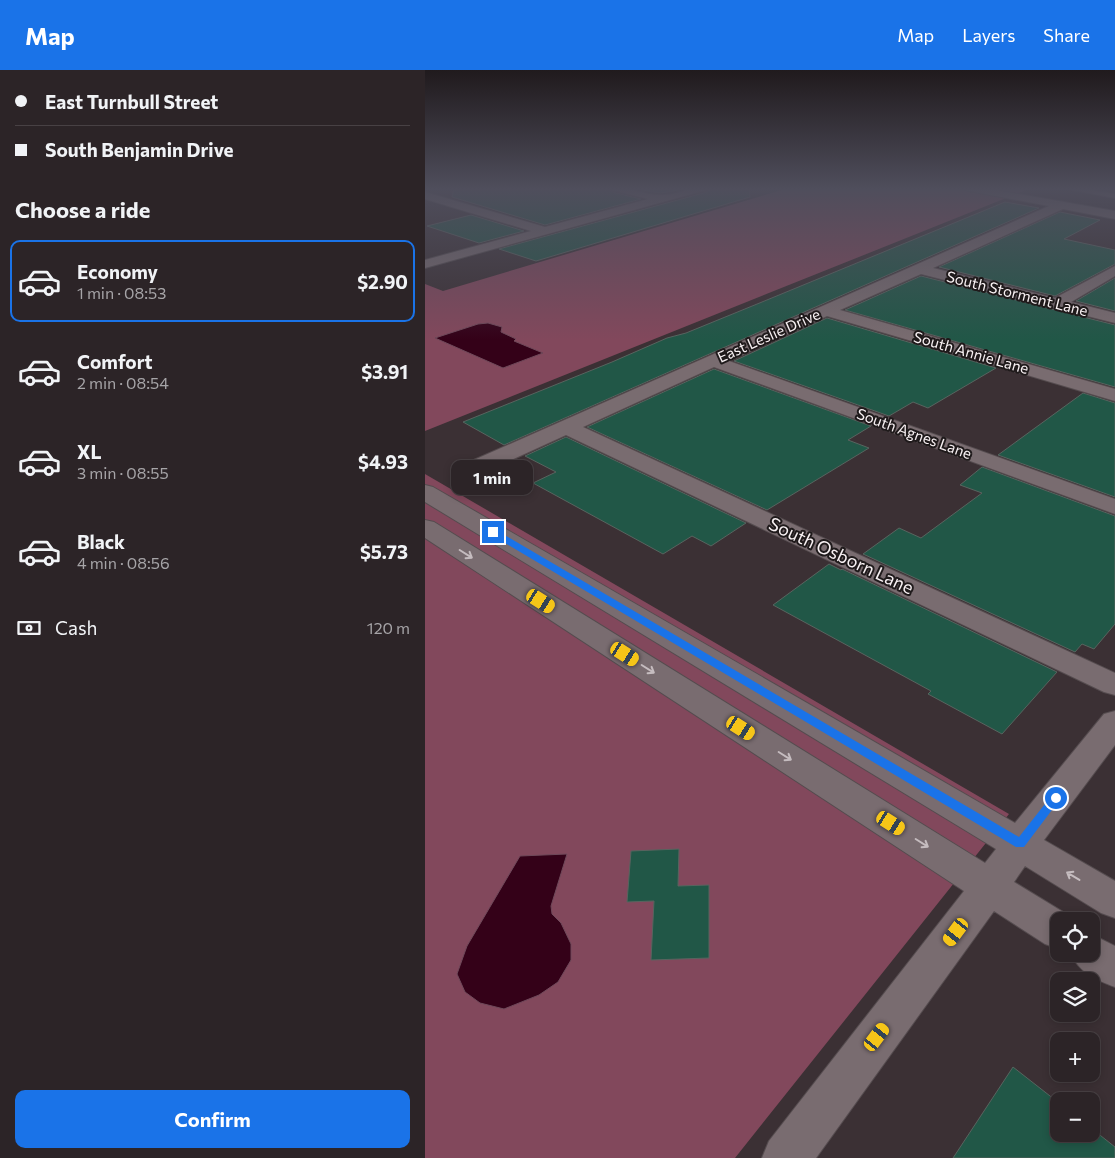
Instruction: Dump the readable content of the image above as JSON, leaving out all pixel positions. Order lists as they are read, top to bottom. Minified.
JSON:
{"streets":{"street":["South Storment Lane","East Leslie Drive","South Annie Lane","South Agnes Lane","South Osborn Lane"]},"crossings":[["South Storment Lane","East Leslie Drive"],["East Leslie Drive","South Annie Lane"],["East Leslie Drive","South Agnes Lane"],["East Leslie Drive","South Osborn Lane"]],"page":{"header":"Map","nav":["Map","Layers","Share"],"banner":["East Turnbull Street","South Benjamin Drive"],"heading":"Choose a ride","list":[{"name":"Economy","note":"1 min · 08:53","value":"$2.90"},{"name":"Comfort","note":"2 min · 08:54","value":"$3.91"},{"name":"XL","note":"3 min · 08:55","value":"$4.93"},{"name":"Black","note":"4 min · 08:56","value":"$5.73"}],"bubble":"1 min","pay":["Cash","120 m"],"map_buttons":["+","−"],"buttons":"Confirm"}}
